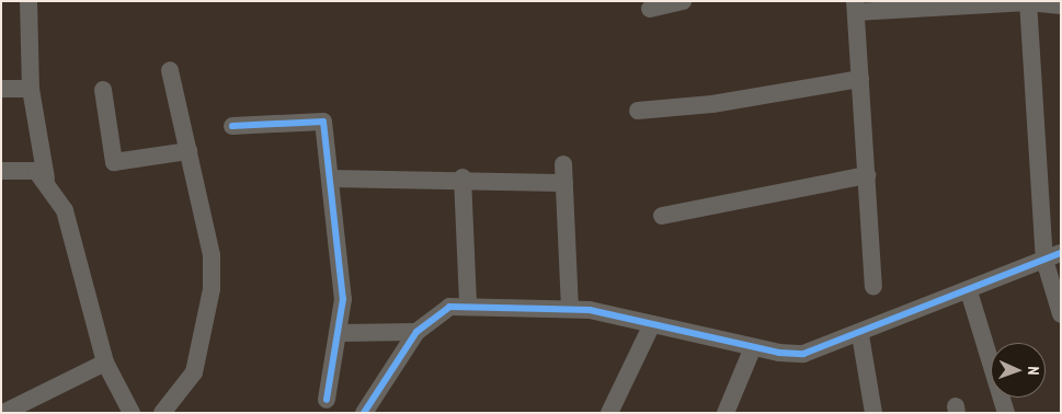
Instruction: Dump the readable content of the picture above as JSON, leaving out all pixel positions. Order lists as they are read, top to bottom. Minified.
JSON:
{"north":"right"}
